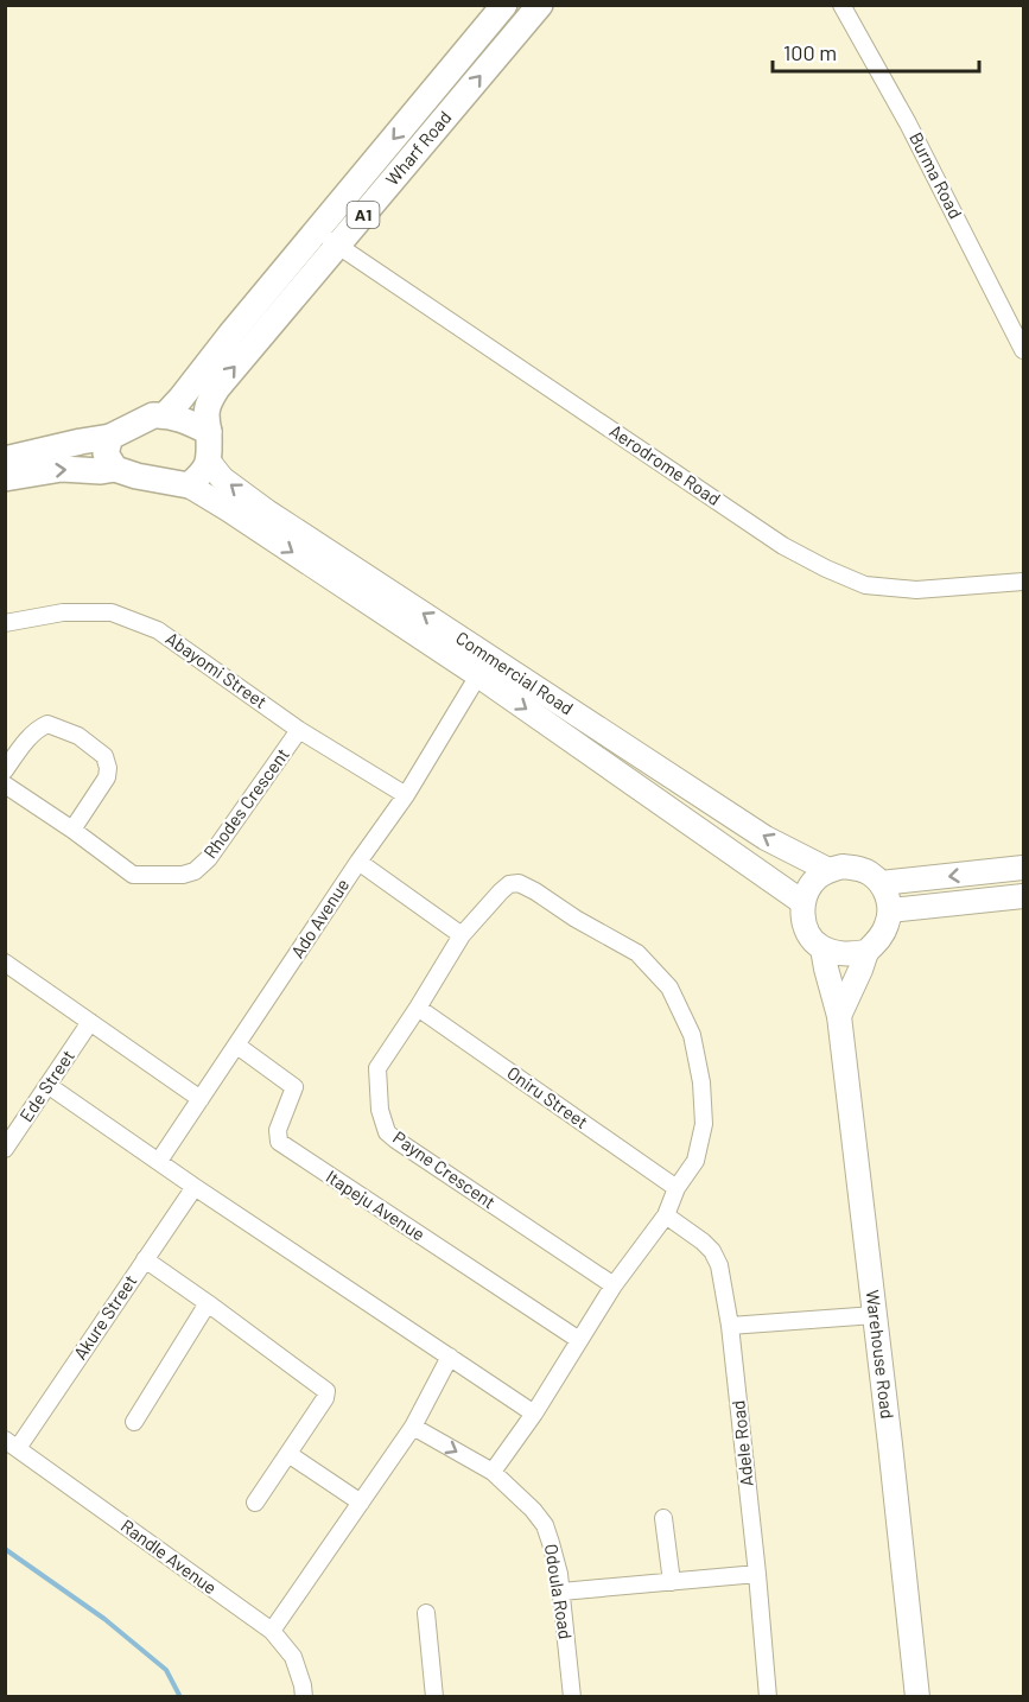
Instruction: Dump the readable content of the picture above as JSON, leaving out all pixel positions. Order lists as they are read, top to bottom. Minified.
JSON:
{"streets":{"main road":["Wharf Road","A1","Commercial Road","Warehouse Road"],"street":["Burma Road","Aerodrome Road","Abayomi Street","Rhodes Crescent","Ado Avenue","Ede Street","Oniru Street","Payne Crescent","Itapeju Avenue","Akure Street","Adele Road","Randle Avenue","Odoula Road"]},"crossings":[["Wharf Road","Aerodrome Road"],["Wharf Road","Commercial Road"],["Abayomi Street","Rhodes Crescent"],["Abayomi Street","Ado Avenue"],["Commercial Road","Ado Avenue"],["Commercial Road","Warehouse Road"],["Ado Avenue","Itapeju Avenue"],["Oniru Street","Payne Crescent"],["Akure Street","Randle Avenue"]],"scale_bar":"100 m"}
